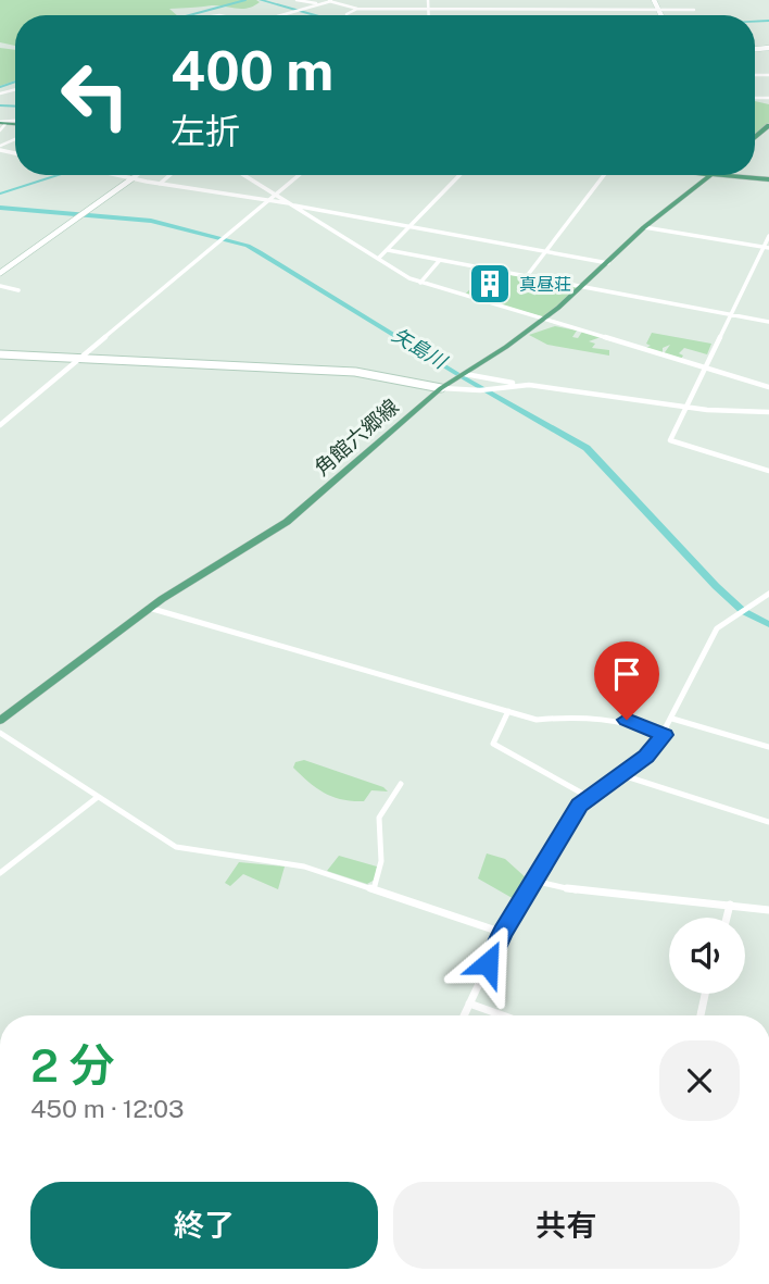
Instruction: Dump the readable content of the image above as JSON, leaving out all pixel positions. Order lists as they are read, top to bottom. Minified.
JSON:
{"streets":{"main road":["角館六郷線"]},"water":["矢島川"],"places":{"building":["真昼荘"]},"page":{"turn":["400 m","左折"],"heading":["2 分","450 m · 12:03"],"buttons":["終了","共有"]}}
